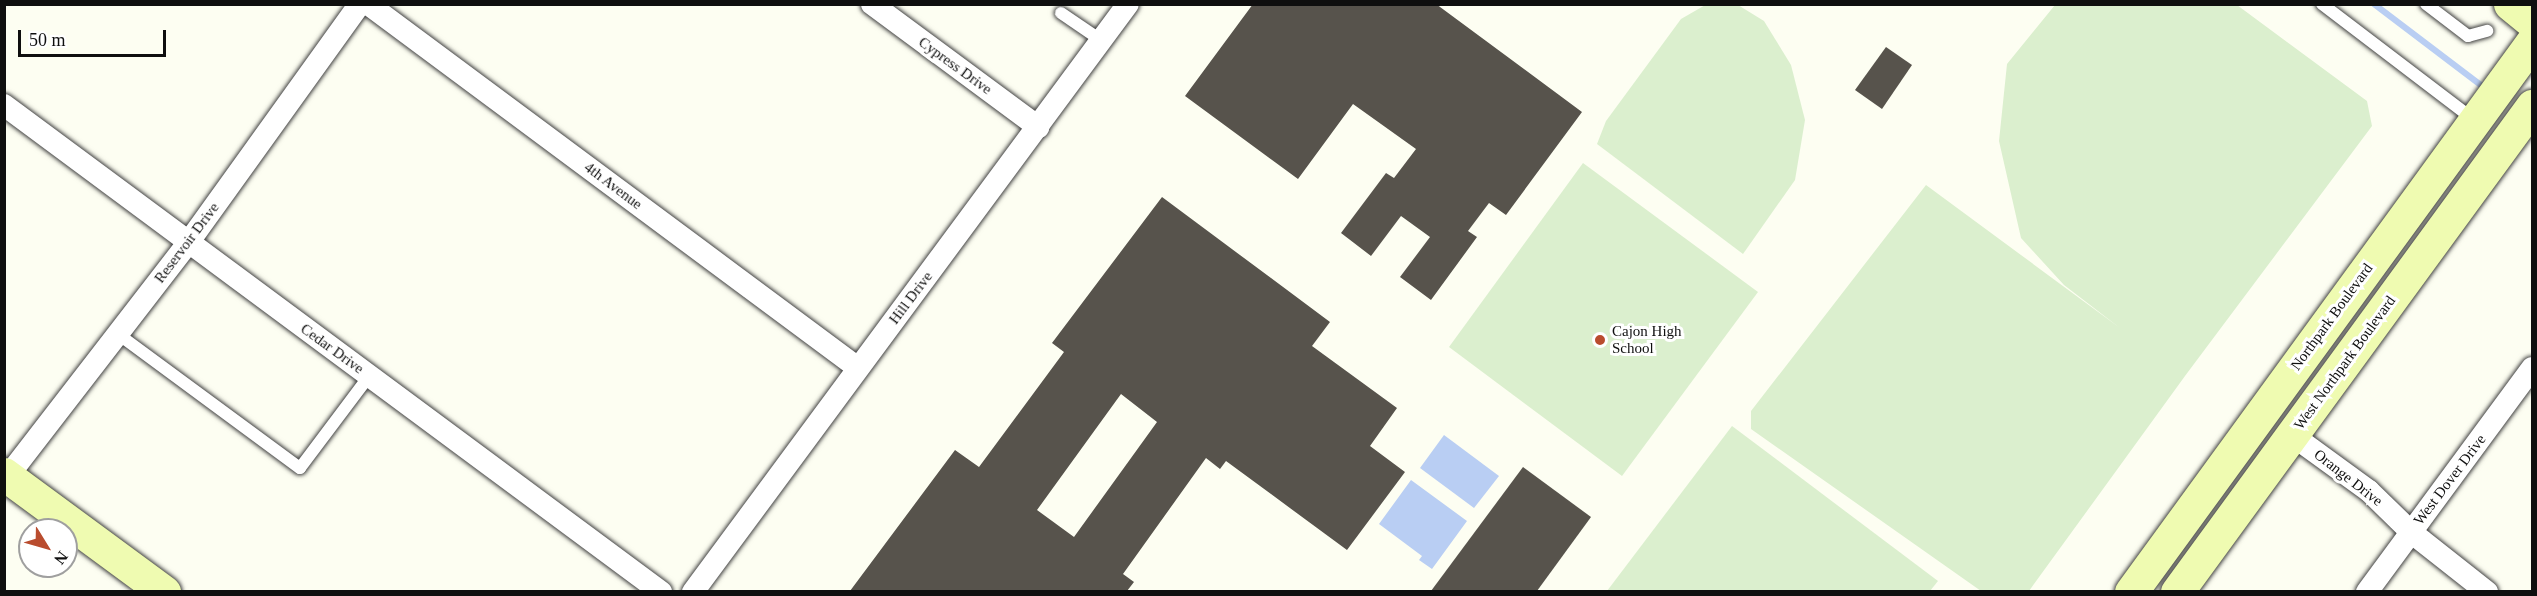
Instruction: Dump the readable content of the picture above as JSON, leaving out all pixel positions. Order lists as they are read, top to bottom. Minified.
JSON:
{"streets":{"main road":["Northpark Boulevard","West Northpark Boulevard"],"street":["Cypress Drive","4th Avenue","Reservoir Drive","Hill Drive","Cedar Drive","Orange Drive","West Dover Drive"]},"crossings":[["Cypress Drive","Hill Drive"],["4th Avenue","Hill Drive"],["Reservoir Drive","Cedar Drive"],["West Northpark Boulevard","Orange Drive"],["Orange Drive","West Dover Drive"]],"places":["Cajon High School"],"scale_bar":"50 m","north":"bottom right"}
